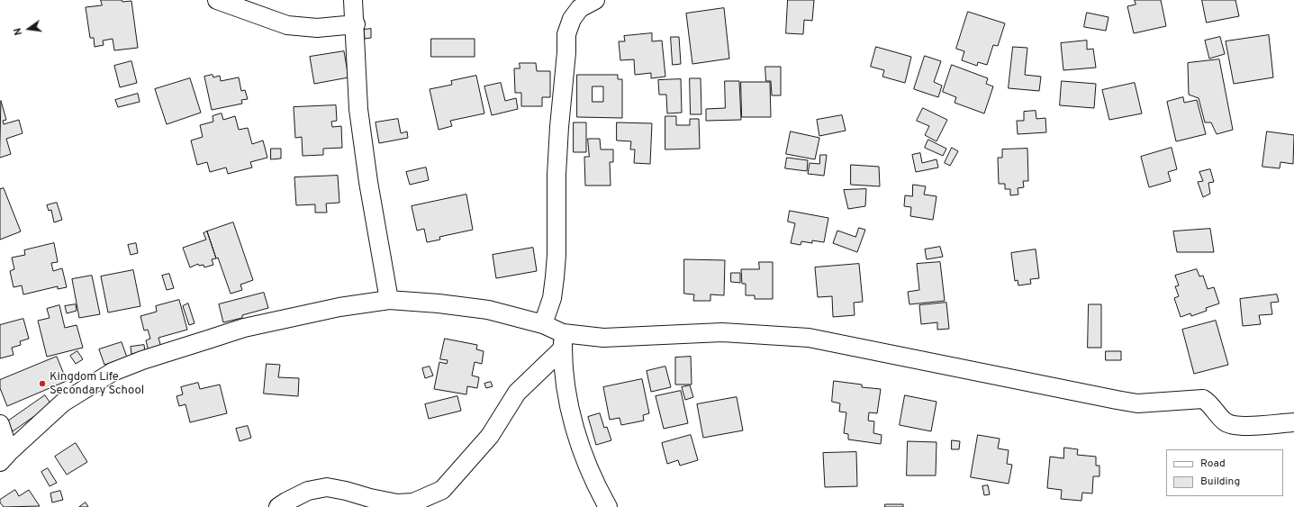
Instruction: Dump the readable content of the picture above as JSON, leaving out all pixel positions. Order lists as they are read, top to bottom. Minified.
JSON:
{"places":["Kingdom Life Secondary School"],"legend":["Road","Building"],"north":"left"}
